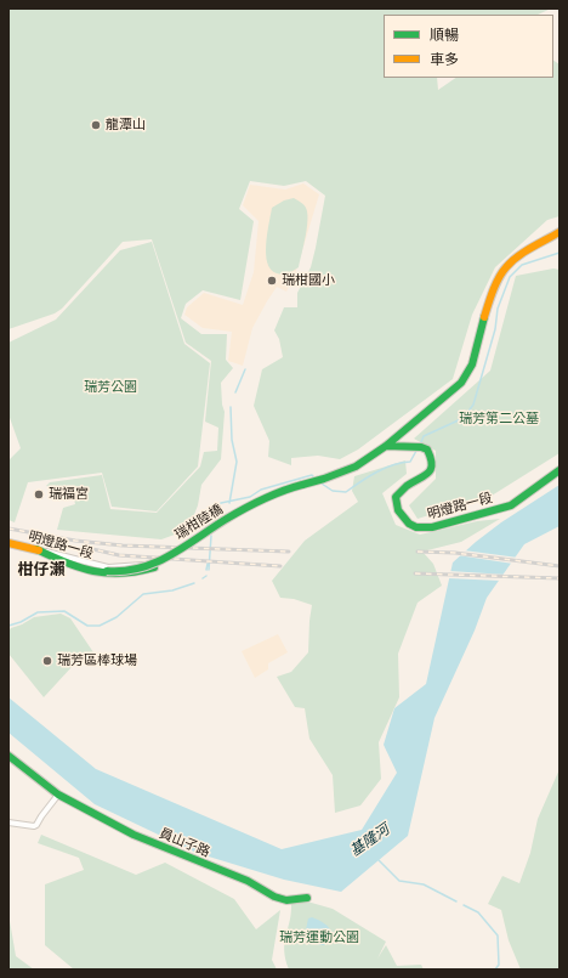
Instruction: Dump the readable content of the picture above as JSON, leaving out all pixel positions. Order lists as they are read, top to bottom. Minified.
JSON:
{"streets":{"street":["明燈路一段","瑞柑陸橋","員山子路"]},"crossings":[["明燈路一段","瑞柑陸橋"]],"districts":["柑仔瀨"],"water":["基隆河"],"parks":["瑞芳公園","瑞芳第二公墓","瑞芳運動公園"],"places":["龍潭山","瑞柑國小","瑞福宮","瑞芳區棒球場"],"legend":["順暢","車多"]}
